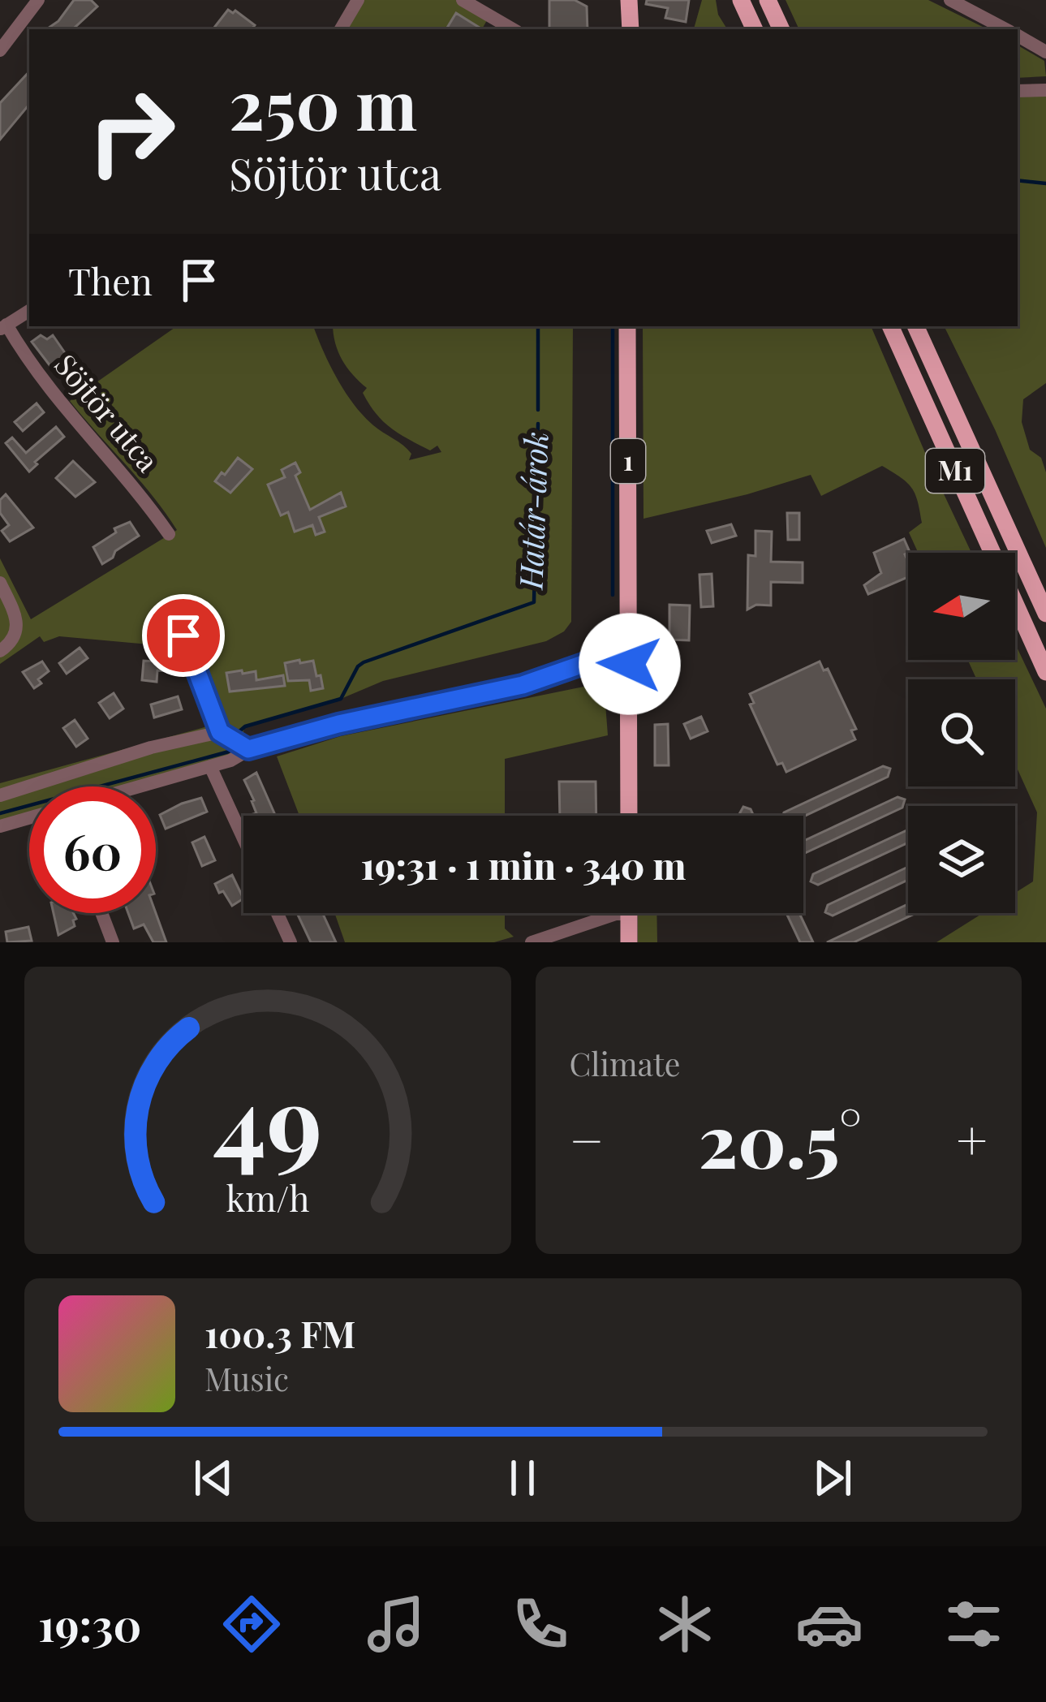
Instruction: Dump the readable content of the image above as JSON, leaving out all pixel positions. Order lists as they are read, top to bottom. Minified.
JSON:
{"streets":{"main road":["1","M1"],"street":["Söjtör utca"]},"water":["Határ-árok"],"north":"left","page":{"turn":["250 m","Söjtör utca"],"then":"Then","limit":"60","trip":"19:31 · 1 min · 340 m","tile":"Climate","heat":["−","20.5°","+"],"song":["100.3 FM","Music"],"tabs":"19:30","gauge":["49","km/h"]}}
